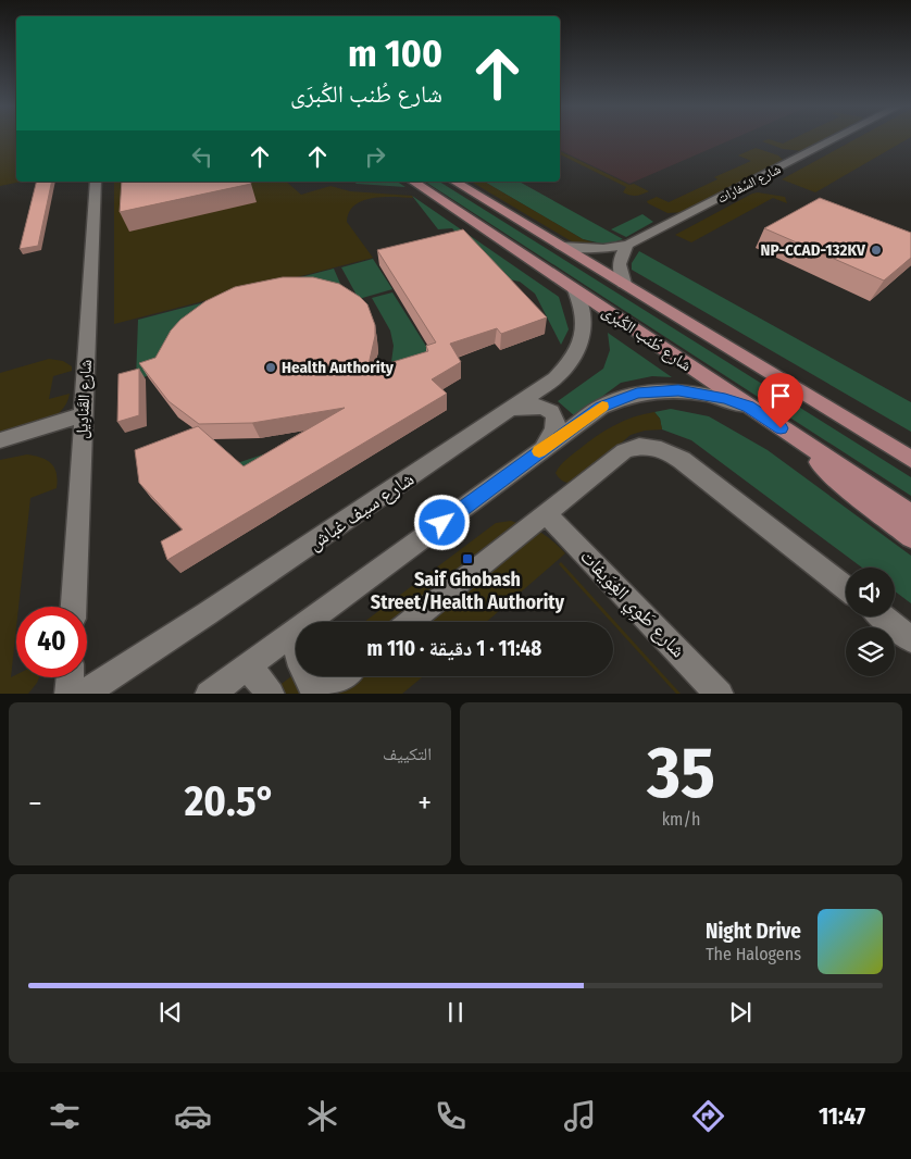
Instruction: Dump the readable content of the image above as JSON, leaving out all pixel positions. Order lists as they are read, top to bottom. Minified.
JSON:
{"streets":{"main road":["شارع طُنب الكُبرَى"],"street":["شارع السَّفارات","شارع القَنادِيل","شارع سيف غباش","شارع طَوِي الغِوَيفات"]},"crossings":[["شارع السَّفارات","شارع طُنب الكُبرَى"],["شارع طُنب الكُبرَى","شارع سيف غباش"]],"places":{"other":["NP-CCAD-132KV","Health Authority"],"transit":["Saif Ghobash Street/Health Authority"]},"page":{"turn":["100 m","شارع طُنب الكُبرَى"],"limit":"40","trip":"11:48 · 1 دقيقة · 110 m","tile":[["35","km/h"],"التكييف"],"heat":["−","20.5°","+"],"song":["Night Drive","The Halogens"],"tabs":"11:47"}}
